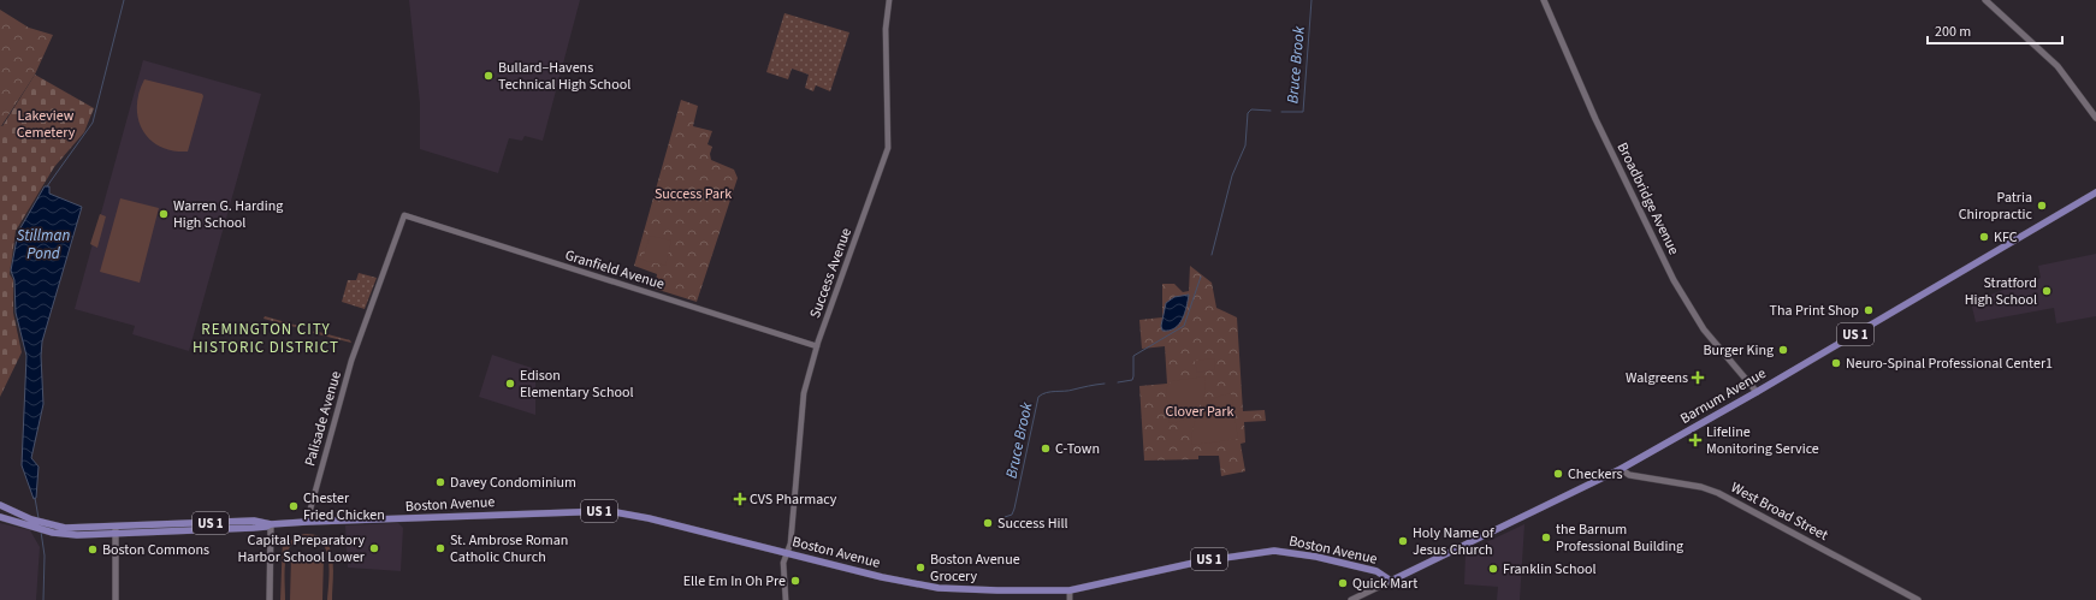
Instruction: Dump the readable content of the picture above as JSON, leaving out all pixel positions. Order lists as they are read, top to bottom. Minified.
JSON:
{"streets":{"main road":["Broadbridge Avenue","US 1","Barnum Avenue","Boston Avenue","West Broad Street"],"street":["Granfield Avenue","Success Avenue","Palisade Avenue"]},"crossings":[["Broadbridge Avenue","Barnum Avenue"],["Granfield Avenue","Success Avenue"],["Granfield Avenue","Palisade Avenue"],["Success Avenue","Boston Avenue"],["Barnum Avenue","Boston Avenue"],["Barnum Avenue","West Broad Street"],["Palisade Avenue","Boston Avenue"]],"districts":["REMINGTON CITY HISTORIC DISTRICT"],"water":["Bruce Brook","Stillman Pond"],"parks":["Lakeview Cemetery","Success Park","Clover Park"],"places":{"other":["Bullard–Havens Technical High School","Patria Chiropractic","Warren G. Harding High School","KFC","Stratford High School","Tha Print Shop","Burger King","Neuro-Spinal Professional Center1","Edison Elementary School","C-Town","Checkers","Davey Condominium","Chester Fried Chicken","Success Hill","the Barnum Professional Building","Holy Name of Jesus Church","Capital Preparatory Harbor School Lower","St. Ambrose Roman Catholic Church","Boston Commons","Boston Avenue Grocery","Franklin School","Elle Em In Oh Pre","Quick Mart"],"health":["Walgreens","Lifeline Monitoring Service","CVS Pharmacy"]},"scale_bar":"200 m"}
